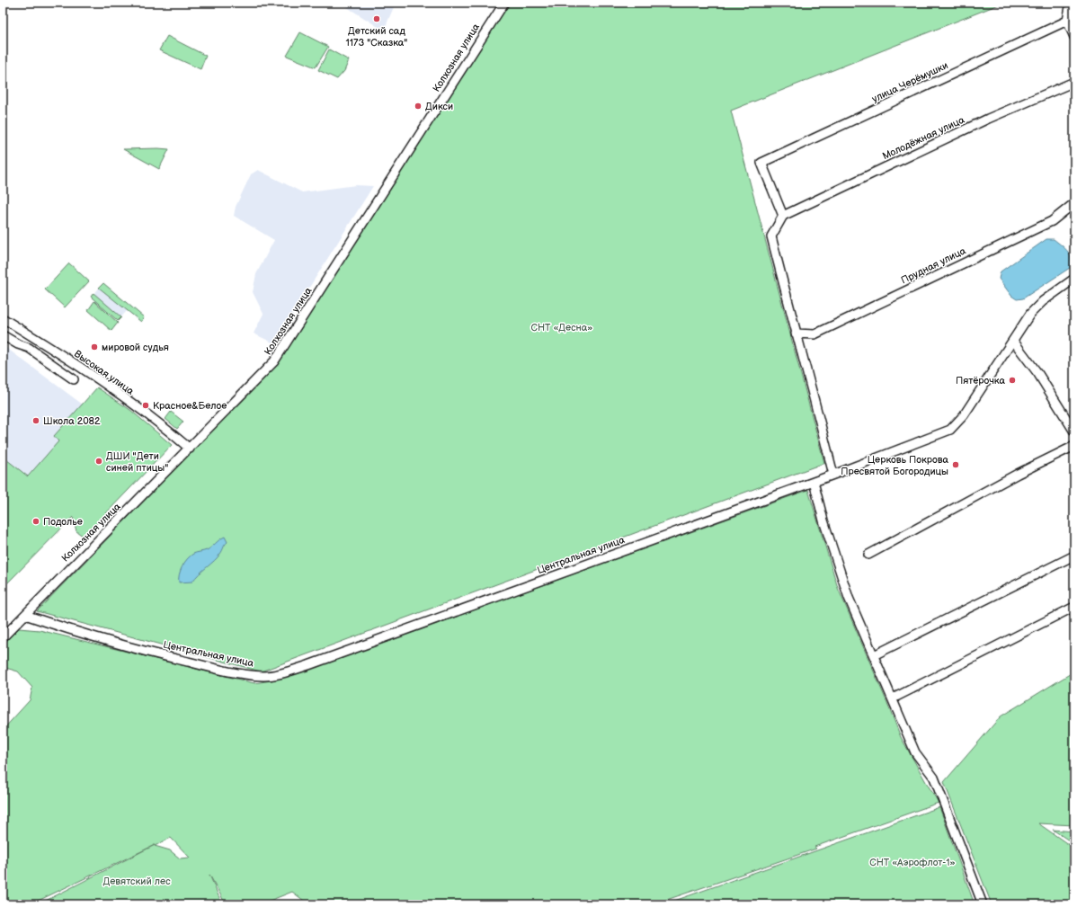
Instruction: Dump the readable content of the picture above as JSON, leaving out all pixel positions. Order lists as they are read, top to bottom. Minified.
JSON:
{"streets":{"street":["Колхозная улица","улица Черёмушки","Молодёжная улица","Прудная улица","Высокая улица","Центральная улица"]},"crossings":[["Колхозная улица","Высокая улица"],["Колхозная улица","Центральная улица"],["улица Черёмушки","Молодёжная улица"]],"parks":["СНТ «Десна»","СНТ «Аэрофлот-1»","Девятский лес"],"places":["Детский сад 1173 \"Сказка\"","Дикси","мировой судья","Пятёрочка","Красное&Белое","Школа 2082","ДШИ \"Дети синей птицы\"","Церковь Покрова Пресвятой Богородицы","Подолье"]}
